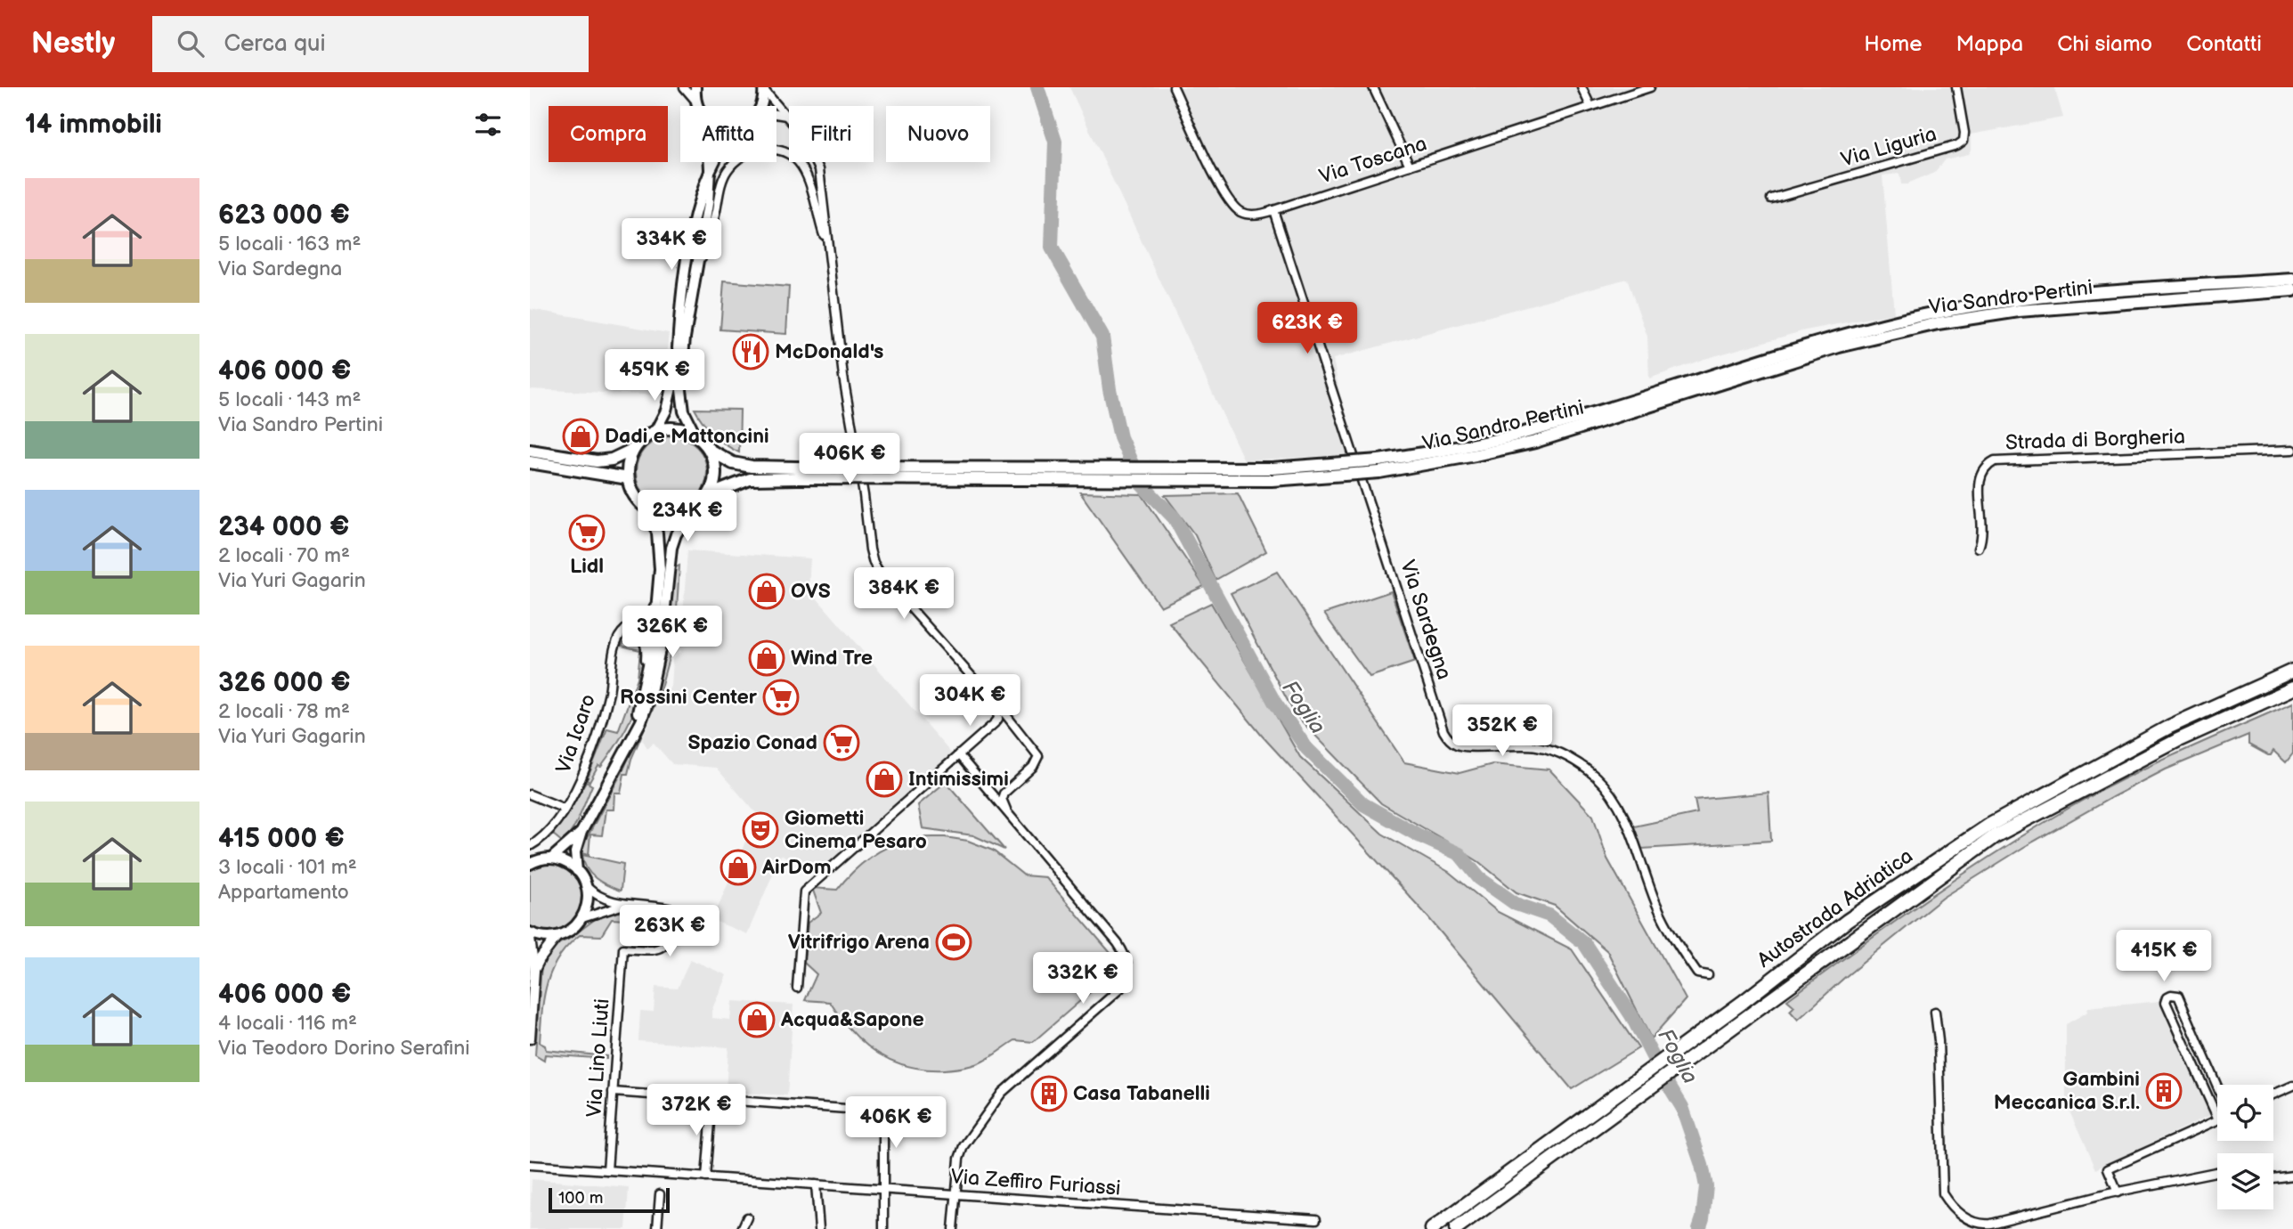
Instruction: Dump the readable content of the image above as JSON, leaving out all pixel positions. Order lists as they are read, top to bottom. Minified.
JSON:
{"streets":{"highway":["Autostrada Adriatica"],"main road":["Via Sandro Pertini"],"street":["Via Liguria","Via Toscana","Strada di Borgheria","Via Sardegna","Via Icaro","Via Lino Liuti","Via Zeffiro Furiassi"]},"crossings":[["Via Toscana","Via Sardegna"],["Via Lino Liuti","Via Zeffiro Furiassi"]],"water":["Foglia"],"places":{"restaurant":["McDonald's"],"shop":["Dadi e Mattoncini","OVS","Wind Tre","Intimissimi","AirDom","Acqua&Sapone"],"supermarket":["Lidl","Rossini Center","Spazio Conad"],"theatre":["Giometti Cinema Pesaro"],"sports":["Vitrifrigo Arena"],"building":["Gambini Meccanica S.r.l.","Casa Tabanelli"]},"scale_bar":"100 m","page":{"header":"Nestly","search":"Cerca qui","nav":["Home","Mappa","Chi siamo","Contatti"],"heading":"14 immobili","chip":["Compra","Affitta","Filtri","Nuovo"],"list":[{"name":"623 000 €","note":"5 locali · 163 m² · Via Sardegna"},{"name":"406 000 €","note":"5 locali · 143 m² · Via Sandro Pertini"},{"name":"234 000 €","note":"2 locali · 70 m² · Via Yuri Gagarin"},{"name":"326 000 €","note":"2 locali · 78 m² · Via Yuri Gagarin"},{"name":"415 000 €","note":"3 locali · 101 m² · Appartamento"},{"name":"406 000 €","note":"4 locali · 116 m² · Via Teodoro Dorino Serafini"}],"price":["334K €","623K €","459K €","406K €","234K €","384K €","326K €","304K €","352K €","263K €","415K €","332K €","372K €","406K €"],"scale":"100 m"}}
